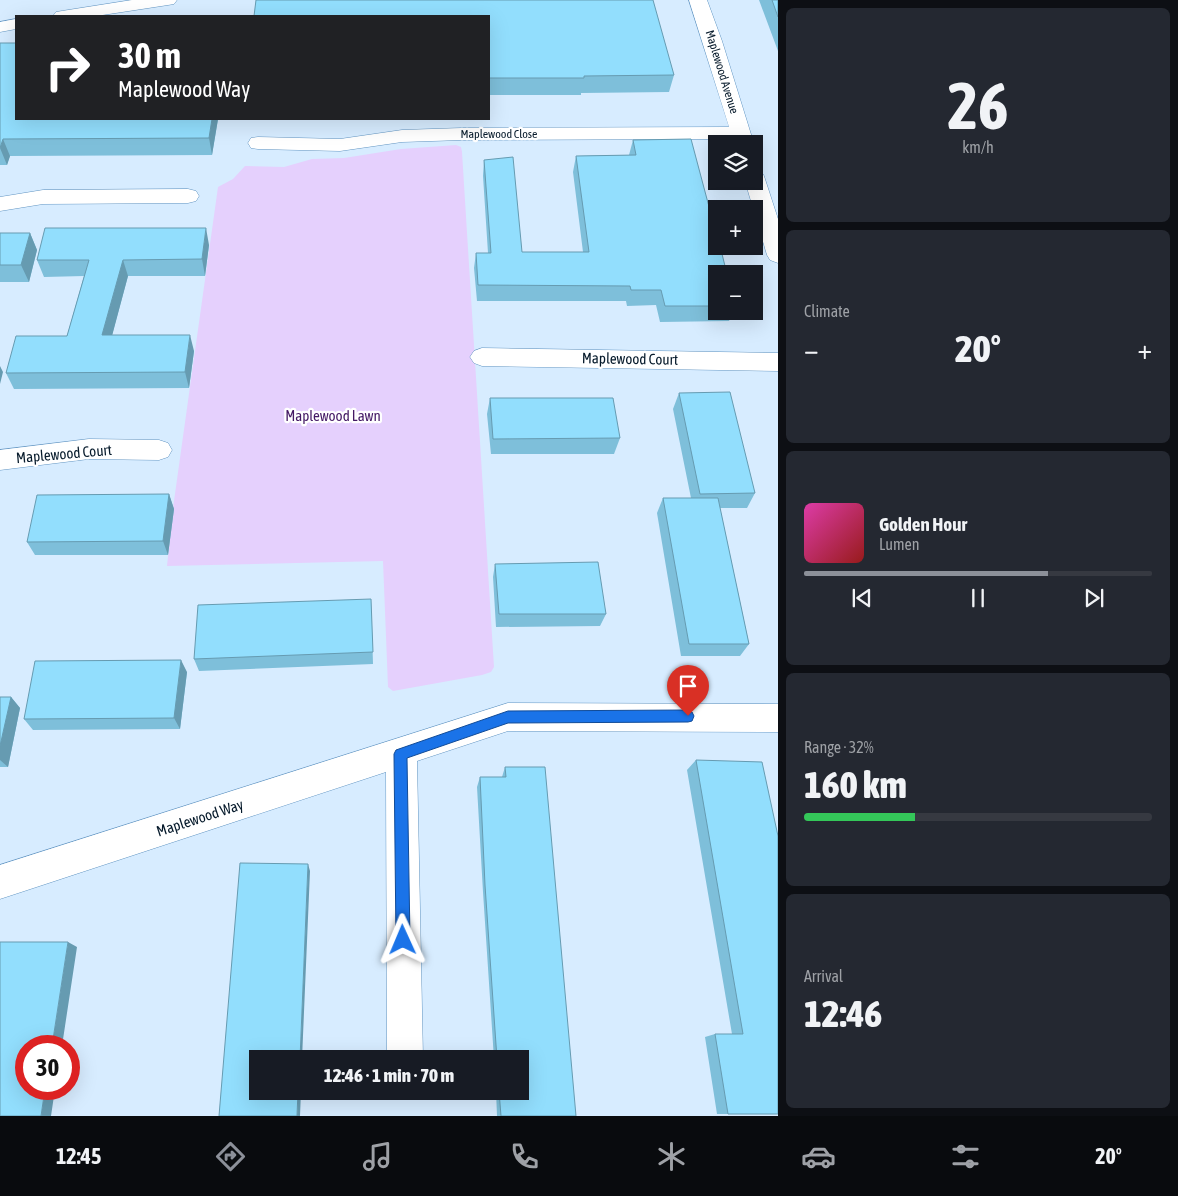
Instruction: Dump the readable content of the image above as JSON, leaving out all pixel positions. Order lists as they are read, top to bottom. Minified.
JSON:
{"streets":{"street":["Maplewood Avenue","Maplewood Close","Maplewood Court","Maplewood Way"]},"parks":["Maplewood Lawn"],"page":{"tile":[["26","km/h"],"Climate",["Range · 32%","160 km"],["Arrival","12:46"]],"turn":["30 m","Maplewood Way"],"map_buttons":["+","−"],"heat":["−","20°","+"],"song":["Golden Hour","Lumen"],"limit":"30","trip":"12:46 · 1 min · 70 m","tabs":["12:45","20°"]}}
